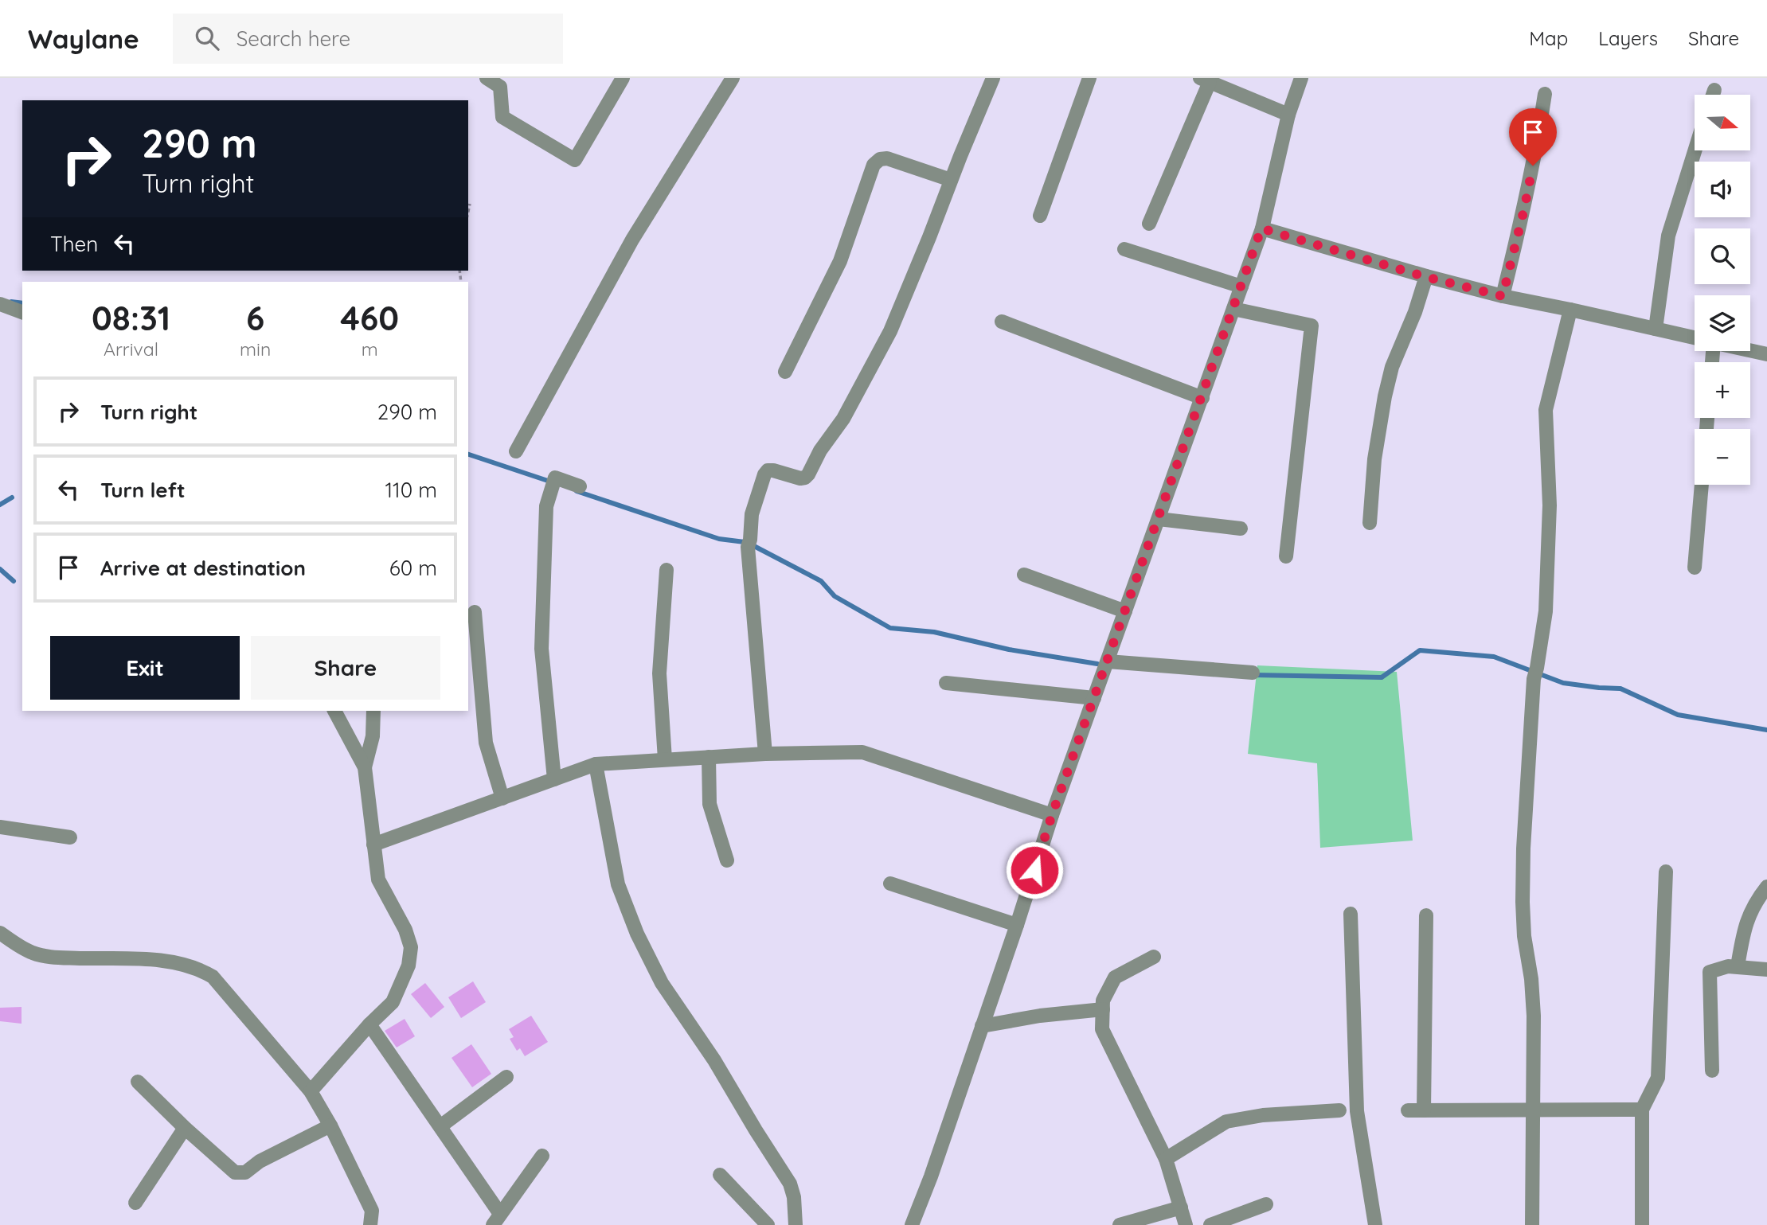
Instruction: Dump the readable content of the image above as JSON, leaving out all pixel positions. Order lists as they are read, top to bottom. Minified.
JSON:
{"north":"right","page":{"header":"Waylane","search":"Search here","nav":["Map","Layers","Share"],"map_buttons":["+","−"],"turn":["290 m","Turn right"],"then":"Then","eta":["08:31","Arrival","6","min","460","m"],"list":[{"name":"Turn right","value":"290 m"},{"name":"Turn left","value":"110 m"},{"name":"Arrive at destination","value":"60 m"}],"buttons":["Exit","Share"]}}
